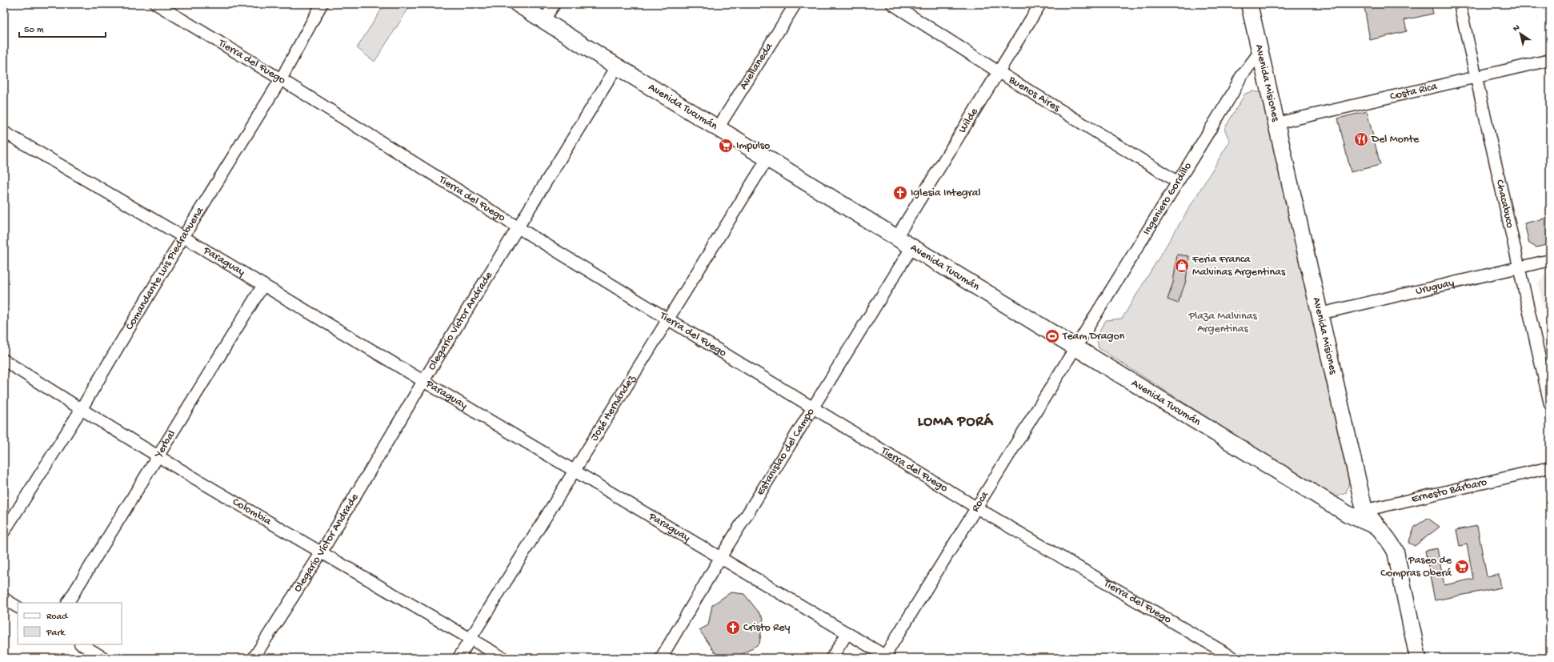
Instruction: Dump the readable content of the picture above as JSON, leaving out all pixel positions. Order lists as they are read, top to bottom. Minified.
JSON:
{"streets":{"main road":["Avenida Misiones","Avenida Tucumán"],"street":["Tierra del Fuego","Avellaneda","Costa Rica","Buenos Aires","Wilde","Ingeniero Gordillo","Chacabuco","Paraguay","Comandante Luis Piedrabuena","Uruguay","Olegario Víctor Andrade","José Hernández","Yerbal","Estanislao del Campo","Ernesto Bárbaro","Roca","Colombia"]},"crossings":[["Tierra del Fuego","Comandante Luis Piedrabuena"],["Tierra del Fuego","Olegario Víctor Andrade"],["Tierra del Fuego","José Hernández"],["Tierra del Fuego","Estanislao del Campo"],["Tierra del Fuego","Roca"],["Avellaneda","Avenida Tucumán"],["Avenida Misiones","Costa Rica"],["Avenida Misiones","Avenida Tucumán"],["Avenida Misiones","Ingeniero Gordillo"],["Avenida Misiones","Uruguay"],["Avenida Misiones","Ernesto Bárbaro"],["Costa Rica","Chacabuco"],["Buenos Aires","Wilde"],["Buenos Aires","Ingeniero Gordillo"],["Avenida Tucumán","Wilde"],["Avenida Tucumán","Ingeniero Gordillo"],["Avenida Tucumán","Olegario Víctor Andrade"],["Avenida Tucumán","José Hernández"],["Avenida Tucumán","Estanislao del Campo"],["Avenida Tucumán","Ernesto Bárbaro"],["Avenida Tucumán","Roca"],["Ingeniero Gordillo","Roca"],["Chacabuco","Uruguay"],["Paraguay","Comandante Luis Piedrabuena"],["Paraguay","Olegario Víctor Andrade"],["Paraguay","José Hernández"],["Paraguay","Yerbal"],["Paraguay","Estanislao del Campo"],["Paraguay","Roca"],["Comandante Luis Piedrabuena","Colombia"],["Olegario Víctor Andrade","Colombia"],["José Hernández","Colombia"],["Yerbal","Colombia"]],"districts":["LOMA PORÁ"],"parks":["Plaza Malvinas Argentinas"],"places":{"restaurant":["Del Monte"],"supermarket":["Impulso","Paseo de Compras Oberá"],"church":["Iglesia Integral","Cristo Rey"],"shop":["Feria Franca Malvinas Argentinas"],"sports":["Team Dragon"]},"legend":["Road","Park"],"scale_bar":"50 m","north":"top left"}
